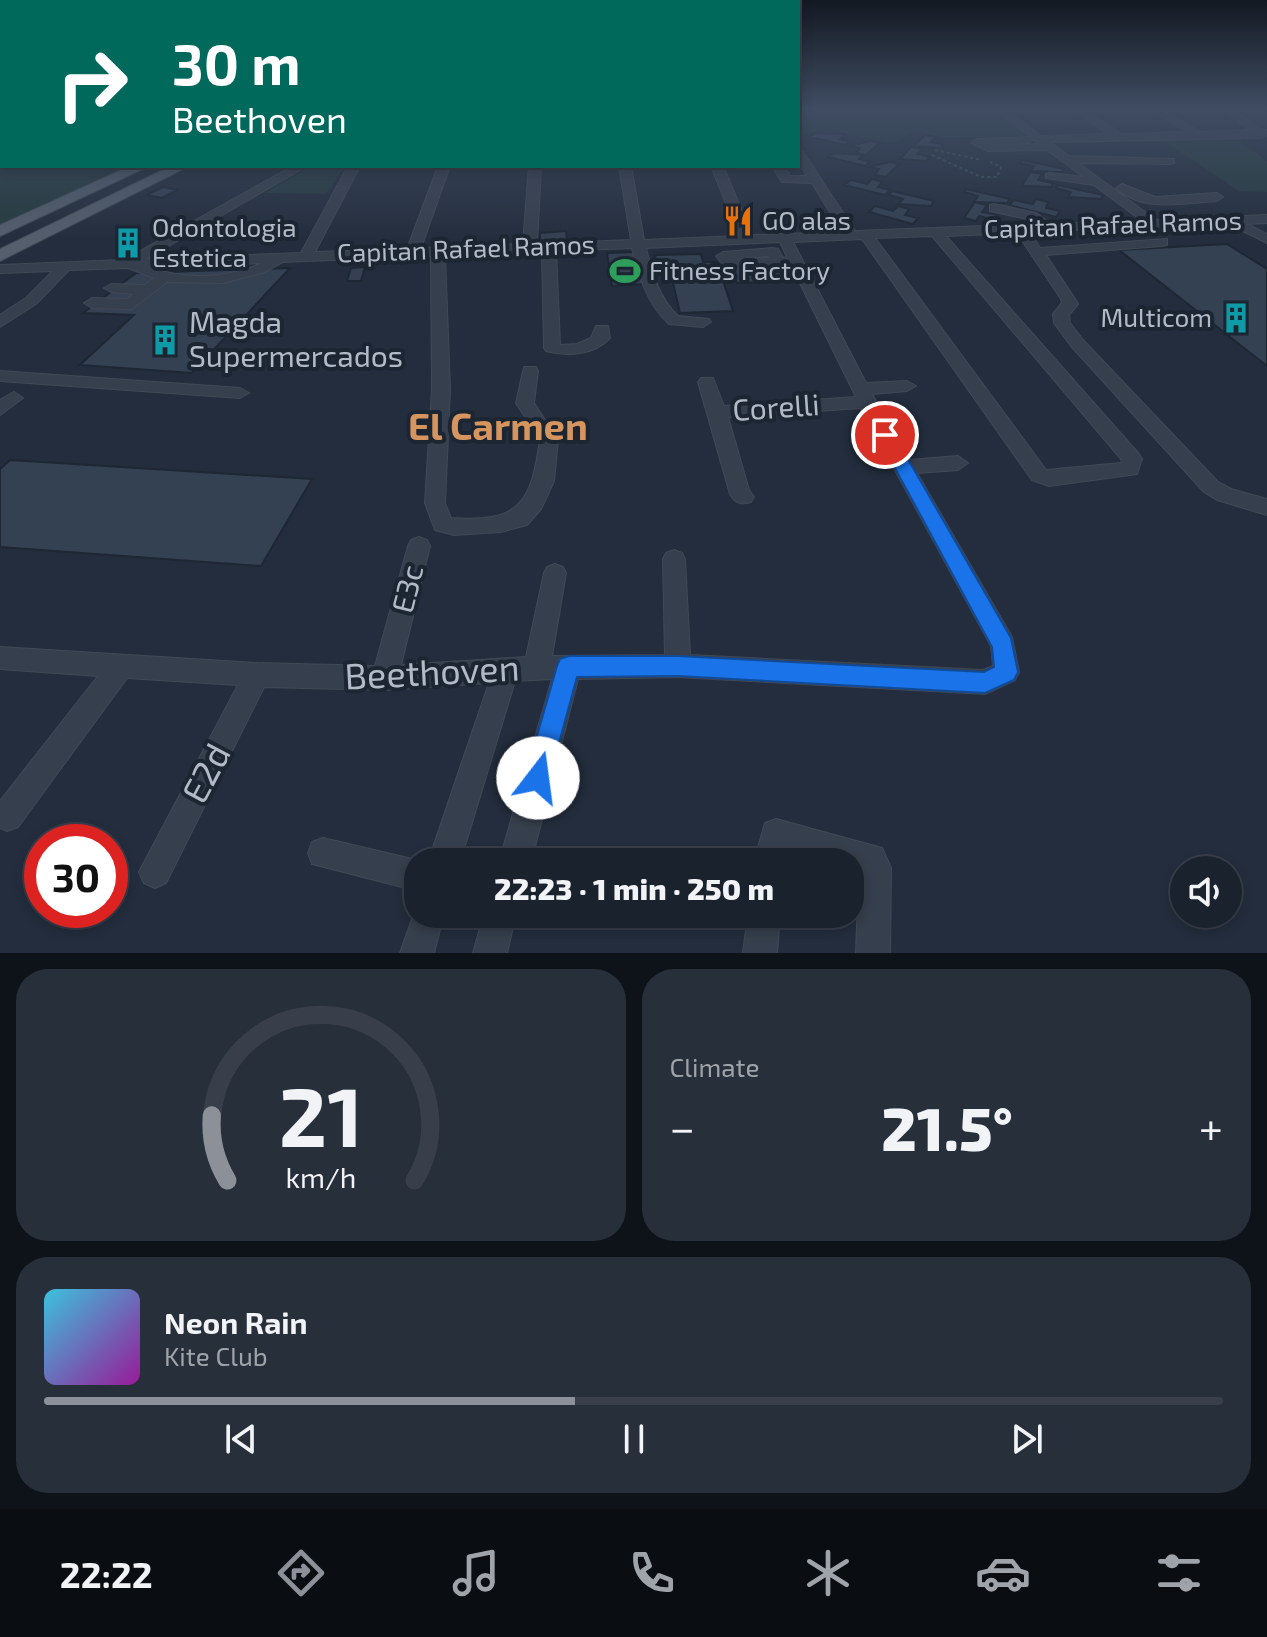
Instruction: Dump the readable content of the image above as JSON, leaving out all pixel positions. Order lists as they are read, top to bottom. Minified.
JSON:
{"streets":{"street":["Capitan Rafael Ramos","Corelli","E3c","Beethoven","E2d"]},"crossings":[["E3c","Beethoven"],["Beethoven","E2d"]],"districts":["El Carmen"],"places":{"restaurant":["GO alas"],"building":["Odontologia Estetica","Multicom","Magda Supermercados"],"sports":["Fitness Factory"]},"page":{"turn":["30 m","Beethoven"],"limit":"30","trip":"22:23 · 1 min · 250 m","tile":"Climate","heat":["−","21.5°","+"],"song":["Neon Rain","Kite Club"],"tabs":"22:22","gauge":["21","km/h"]}}
